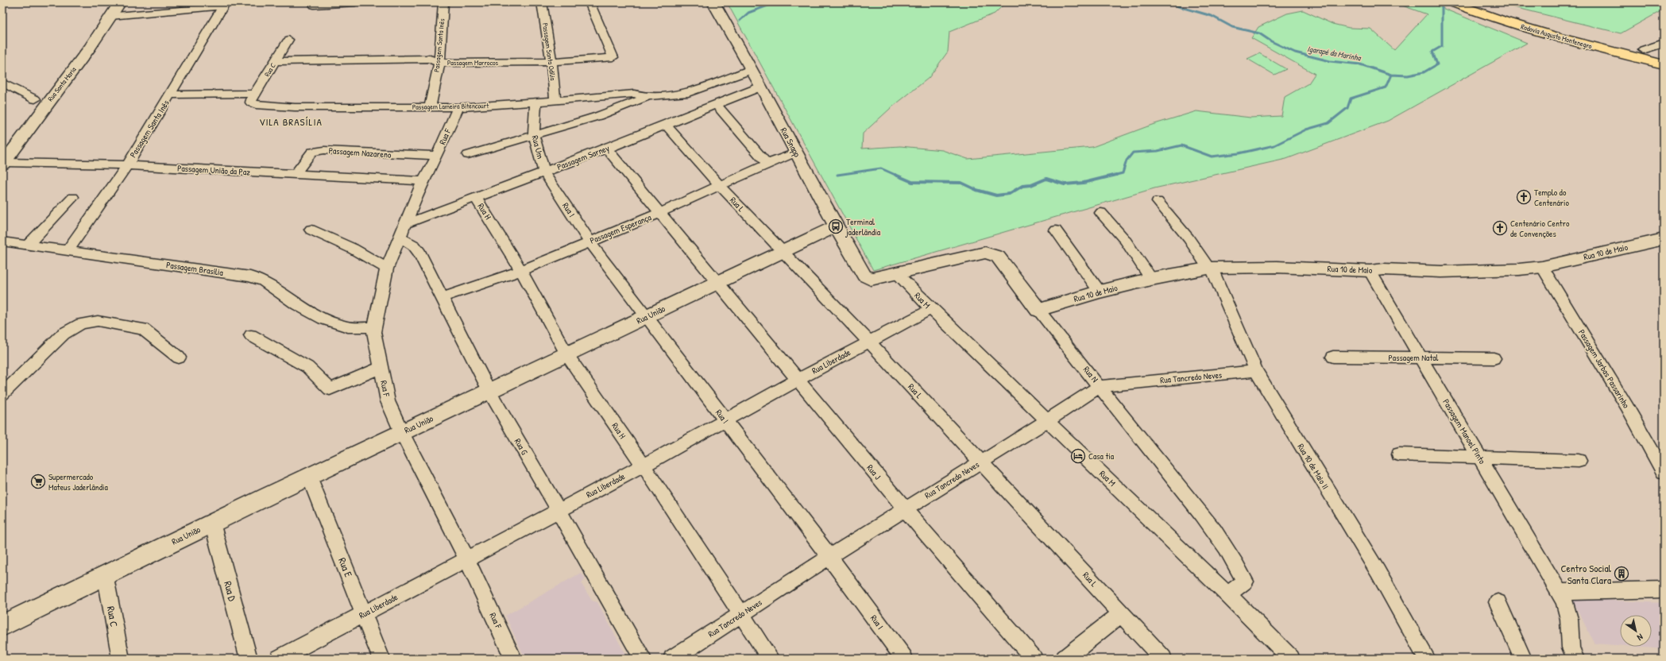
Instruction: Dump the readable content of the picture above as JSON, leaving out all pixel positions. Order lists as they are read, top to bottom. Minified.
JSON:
{"streets":{"main road":["Rodovia Augusto Montenegro","Rua Santa Maria","Rua Snapp","Rua 10 de Maio","Rua União","Rua N"],"street":["Passagem Santa Inês","Passagem Santa Odília","Passagem Marrocos","Rua C","Passagem Lameira Bitencourt","Rua F","Rua Um","Passagem Nazareno","Passagem Sarney","Passagem União da Paz","Rua L","Rua I","Rua H","Passagem Esperança","Passagem Brasília","Rua M","Passagem Natal","Rua Liberdade","Passagem Jarbas Passarinho","Rua Tancredo Neves","Passagem Manoel Pinto","Rua G","Rua 10 de Maio II","Rua J","Rua E","Rua D"]},"crossings":[["Passagem Santa Inês","Passagem Marrocos"],["Passagem Santa Inês","Passagem Lameira Bitencourt"],["Passagem Santa Inês","Passagem União da Paz"],["Passagem Santa Inês","Passagem Brasília"],["Passagem Santa Odília","Passagem Marrocos"],["Passagem Santa Odília","Passagem Lameira Bitencourt"],["Passagem Marrocos","Rua C"],["Rua C","Passagem Lameira Bitencourt"],["Rua C","Rua União"],["Rua Santa Maria","Passagem União da Paz"],["Passagem Lameira Bitencourt","Rua F"],["Passagem Lameira Bitencourt","Rua Snapp"],["Passagem Lameira Bitencourt","Rua Um"],["Rua F","Passagem Nazareno"],["Rua F","Passagem Sarney"],["Rua F","Passagem União da Paz"],["Rua F","Passagem Brasília"],["Rua F","Rua União"],["Rua F","Rua Liberdade"],["Rua F","Rua G"],["Rua Snapp","Passagem Sarney"],["Rua Snapp","Passagem Esperança"],["Rua Snapp","Rua União"],["Rua Snapp","Rua N"],["Rua Um","Passagem Sarney"],["Rua Um","Rua I"],["Passagem Nazareno","Passagem União da Paz"],["Passagem Sarney","Rua L"],["Passagem Sarney","Rua I"],["Passagem Sarney","Rua H"],["Passagem Sarney","Rua G"],["Rua L","Passagem Esperança"],["Rua L","Rua União"],["Rua L","Rua Liberdade"],["Rua L","Rua Tancredo Neves"],["Rua I","Passagem Esperança"],["Rua I","Rua União"],["Rua I","Rua Liberdade"],["Rua I","Rua Tancredo Neves"],["Rua H","Passagem Esperança"],["Rua H","Rua União"],["Rua H","Rua Liberdade"],["Rua H","Rua Tancredo Neves"],["Passagem Esperança","Rua G"],["Rua 10 de Maio","Passagem Jarbas Passarinho"],["Rua 10 de Maio","Rua N"],["Rua 10 de Maio","Passagem Manoel Pinto"],["Rua 10 de Maio","Rua 10 de Maio II"],["Rua M","Rua Liberdade"],["Rua M","Rua N"],["Rua M","Rua Tancredo Neves"],["Rua União","Rua G"],["Rua União","Rua J"],["Rua União","Rua E"],["Rua União","Rua D"],["Passagem Natal","Passagem Manoel Pinto"],["Rua Liberdade","Rua G"],["Rua Liberdade","Rua J"],["Rua Liberdade","Rua E"],["Rua N","Rua Tancredo Neves"],["Rua Tancredo Neves","Rua 10 de Maio II"],["Rua Tancredo Neves","Rua J"]],"districts":["VILA BRASÍLIA"],"water":["Igarapé da Marinha"],"places":{"church":["Templo do Centenário","Centenário Centro de Convenções"],"bus stop":["Terminal jaderlândia"],"hotel":["Casa tia"],"supermarket":["Supermercado Mateus Jaderlândia"],"building":["Centro Social Santa Clara"]},"north":"bottom right"}
